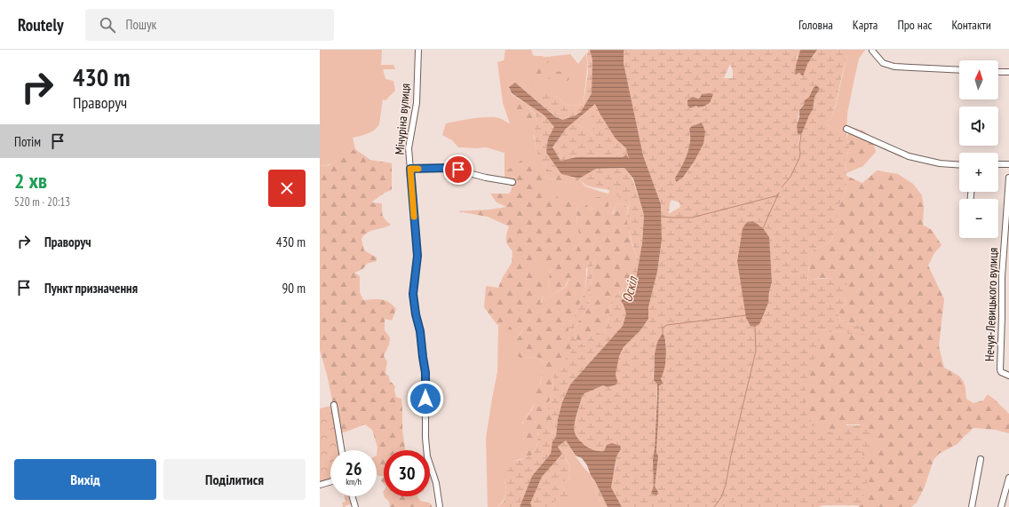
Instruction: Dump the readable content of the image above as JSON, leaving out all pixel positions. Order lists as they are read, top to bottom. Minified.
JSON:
{"streets":{"street":["Мічуріна вулиця","Нечуя-Левицького вулиця"]},"water":["Оскіл"],"north":"top","page":{"header":"Routely","search":"Пошук","nav":["Головна","Карта","Про нас","Контакти"],"turn":["430 m","Праворуч"],"map_buttons":["+","−"],"then":"Потім","heading":["2 хв","520 m · 20:13"],"list":[{"name":"Праворуч","value":"430 m"},{"name":"Пункт призначення","value":"90 m"}],"speed":"26 km/h","limit":"30","buttons":["Вихід","Поділитися"]}}
